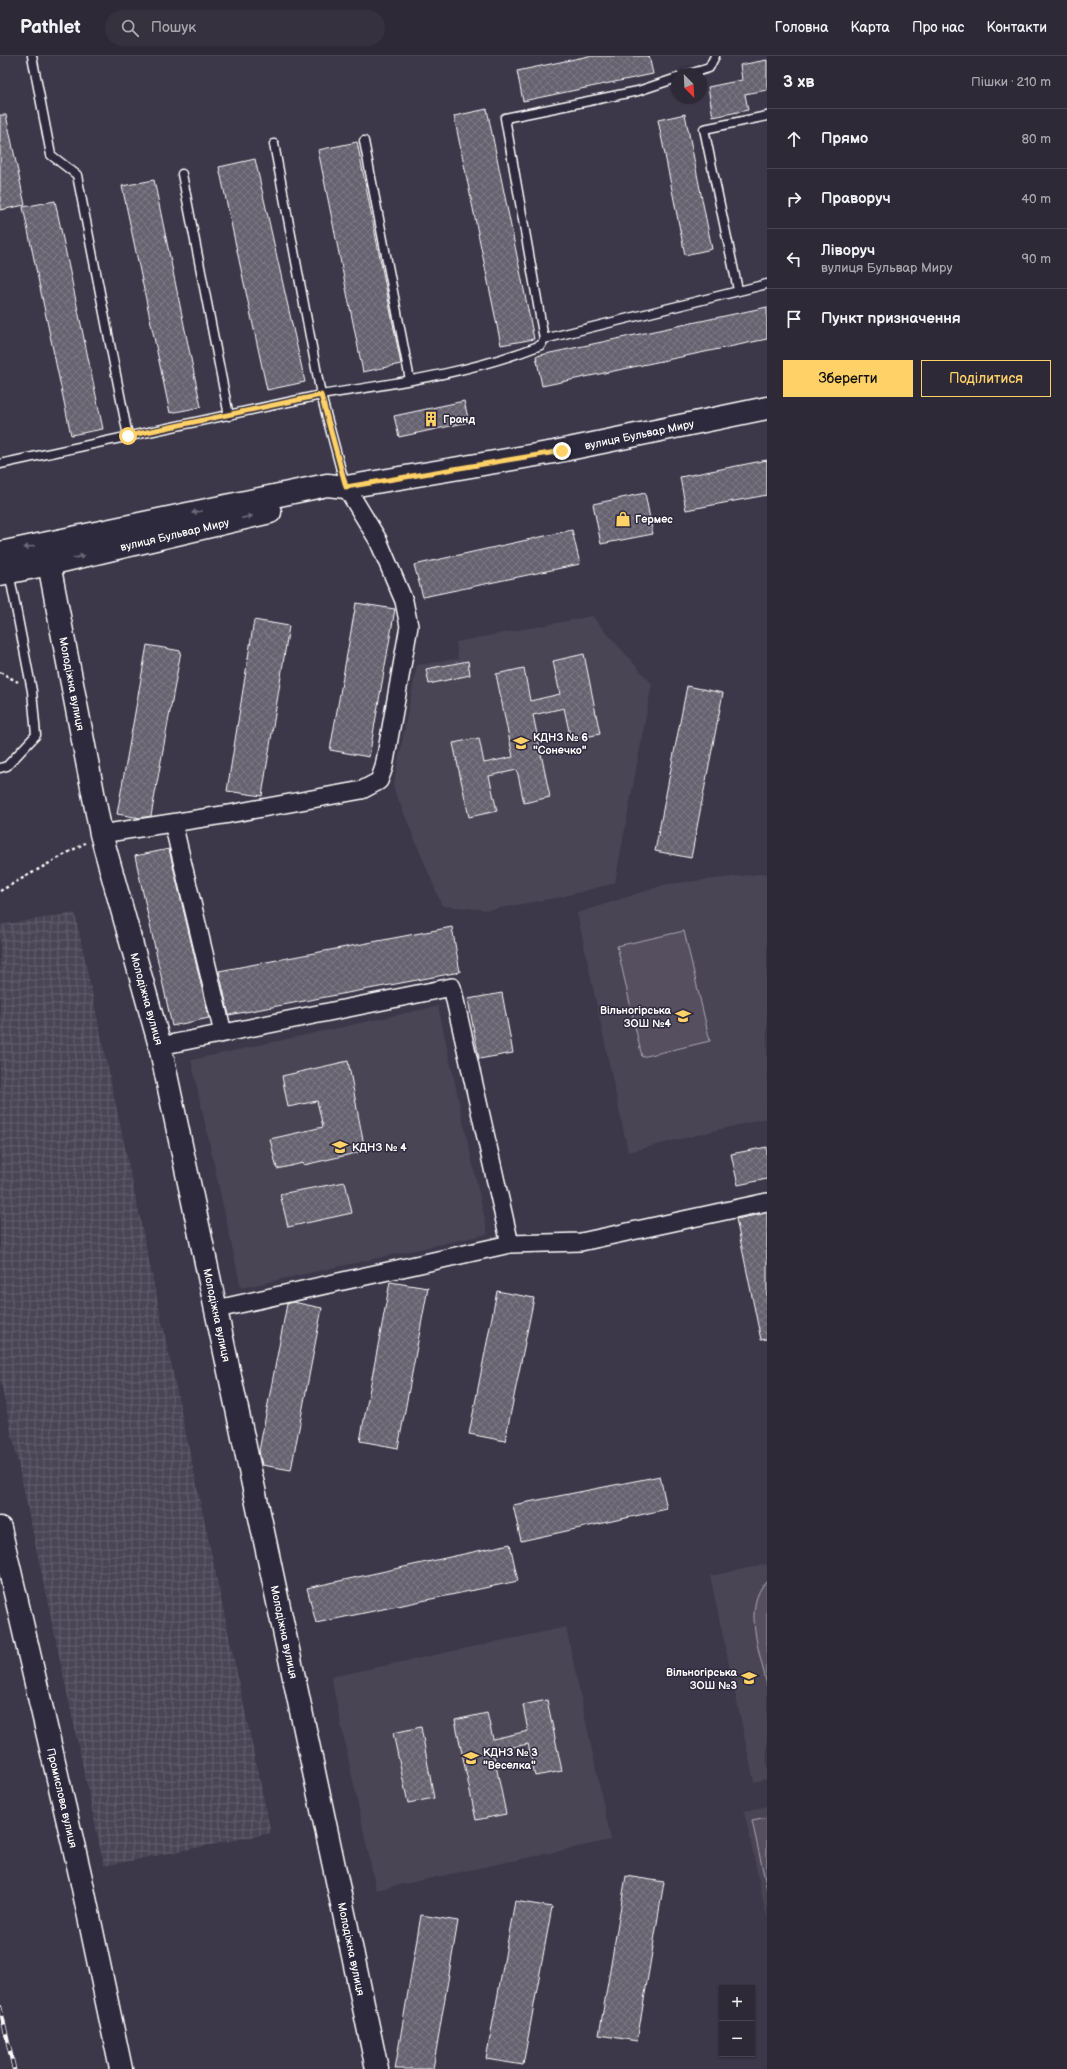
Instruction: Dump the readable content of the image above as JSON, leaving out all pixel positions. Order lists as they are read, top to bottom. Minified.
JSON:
{"streets":{"street":["вулиця Бульвар Миру","Молодіжна вулиця","Промислова вулиця"]},"crossings":[["вулиця Бульвар Миру","Молодіжна вулиця"]],"places":{"building":["Гранд"],"shop":["Гермес"],"school or university":["КДНЗ № 6 \"Сонечко\"","Вільногірська ЗОШ №4","КДНЗ № 4","Вільногірська ЗОШ №3","КДНЗ № 3 \"Веселка\""]},"north":"bottom right","page":{"header":"Pathlet","search":"Пошук","nav":["Головна","Карта","Про нас","Контакти"],"heading":["3 хв","Пішки · 210 m"],"list":[["Прямо","80 m"],["Праворуч","40 m"],["Ліворуч","вулиця Бульвар Миру","90 m"],"Пункт призначення"],"buttons":["Зберегти","Поділитися"],"map_buttons":["+","−"]}}
